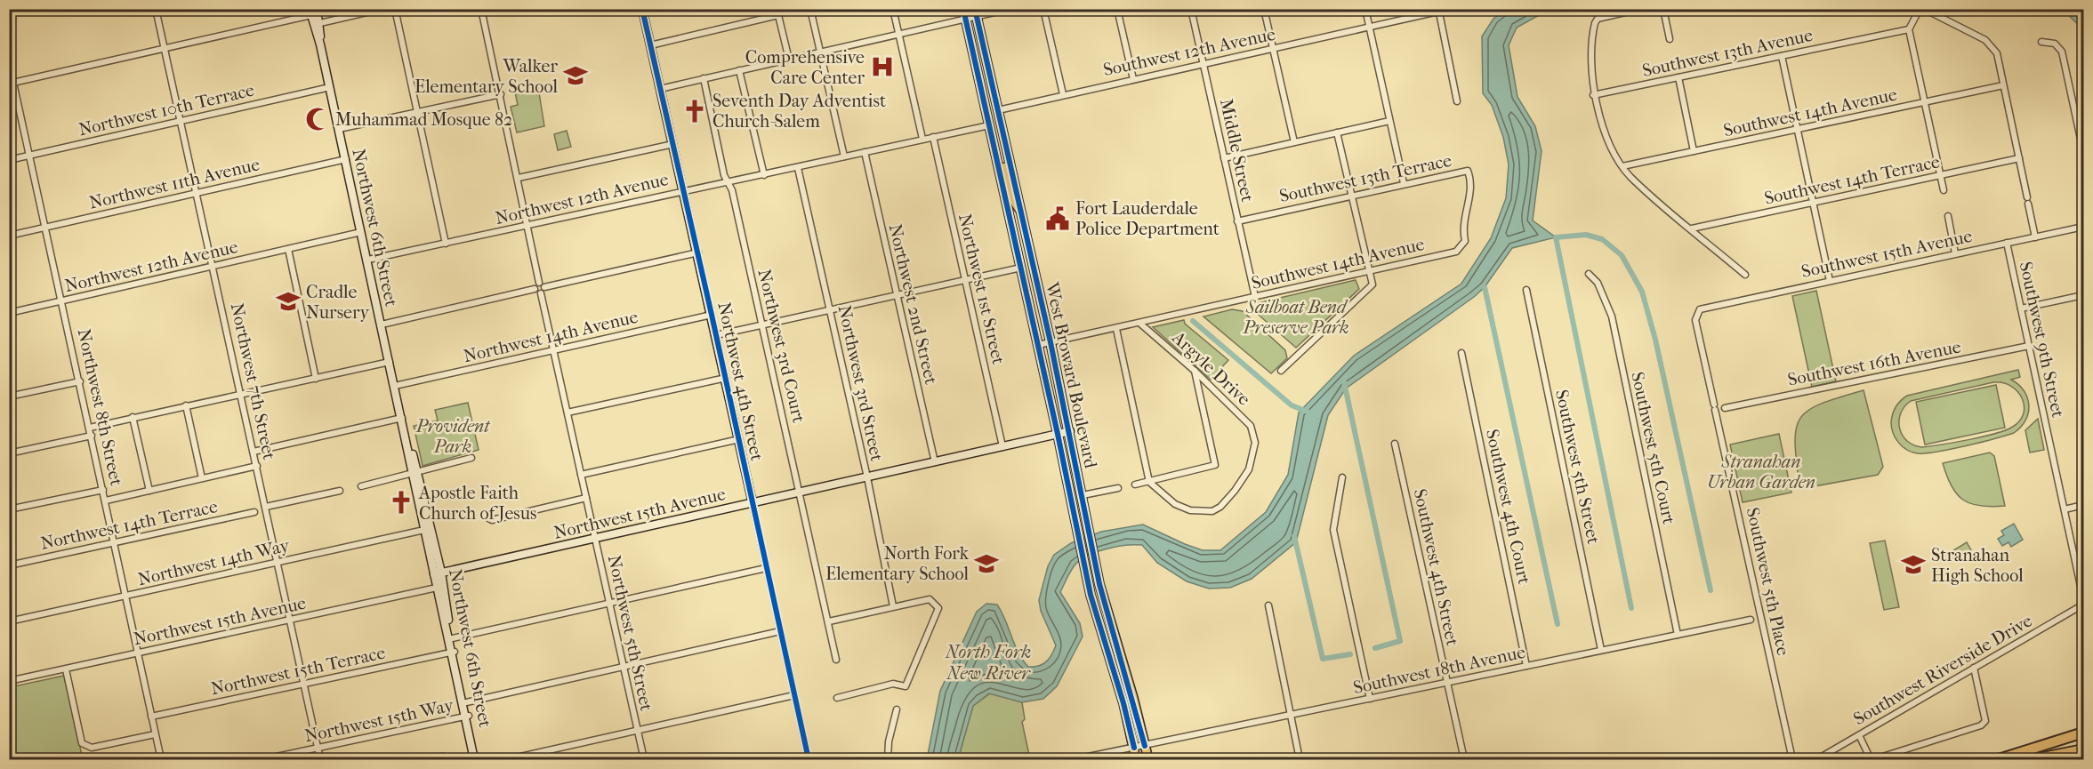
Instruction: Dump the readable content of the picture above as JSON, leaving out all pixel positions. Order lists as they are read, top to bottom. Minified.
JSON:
{"streets":{"main road":["West Broward Boulevard"],"street":["Southwest 12th Avenue","Southwest 13th Avenue","Northwest 10th Terrace","Southwest 14th Avenue","Middle Street","Southwest 13th Terrace","Southwest 14th Terrace","Northwest 11th Avenue","Northwest 12th Avenue","Northwest 6th Street","Southwest 15th Avenue","Northwest 1st Street","Northwest 2nd Street","Northwest 14th Avenue","Southwest 9th Street","Northwest 3rd Court","Southwest 16th Avenue","Argyle Drive","Northwest 7th Street","Northwest 4th Street","Northwest 3rd Street","Northwest 8th Street","Southwest 5th Court","Southwest 5th Street","Southwest 4th Court","Northwest 15th Avenue","Northwest 14th Terrace","Northwest 14th Way","Southwest 4th Street","Southwest 5th Place","Northwest 5th Street","Southwest 18th Avenue","Southwest Riverside Drive","Northwest 15th Terrace","Northwest 15th Way"]},"crossings":[["Southwest 12th Avenue","Middle Street"],["Southwest 12th Avenue","West Broward Boulevard"],["Northwest 10th Terrace","Northwest 6th Street"],["Northwest 10th Terrace","Northwest 7th Street"],["Northwest 10th Terrace","Northwest 8th Street"],["Southwest 14th Avenue","Middle Street"],["Southwest 14th Avenue","Southwest 13th Terrace"],["Southwest 14th Avenue","Argyle Drive"],["Southwest 14th Avenue","West Broward Boulevard"],["Middle Street","Southwest 13th Terrace"],["Northwest 11th Avenue","Northwest 6th Street"],["Northwest 11th Avenue","Northwest 7th Street"],["Northwest 11th Avenue","Northwest 8th Street"],["Northwest 12th Avenue","Northwest 6th Street"],["Northwest 12th Avenue","Northwest 1st Street"],["Northwest 12th Avenue","Northwest 2nd Street"],["Northwest 12th Avenue","Northwest 3rd Court"],["Northwest 12th Avenue","West Broward Boulevard"],["Northwest 12th Avenue","Northwest 7th Street"],["Northwest 12th Avenue","Northwest 4th Street"],["Northwest 12th Avenue","Northwest 3rd Street"],["Northwest 12th Avenue","Northwest 8th Street"],["Northwest 6th Street","Northwest 14th Avenue"],["Northwest 6th Street","Northwest 15th Avenue"],["Northwest 6th Street","Northwest 14th Way"],["Northwest 6th Street","Northwest 15th Terrace"],["Northwest 6th Street","Northwest 15th Way"],["Southwest 15th Avenue","Southwest 9th Street"],["Southwest 15th Avenue","Southwest 5th Place"],["Northwest 1st Street","Northwest 15th Avenue"],["Northwest 2nd Street","Northwest 15th Avenue"],["Northwest 14th Avenue","Northwest 4th Street"],["Northwest 14th Avenue","Northwest 5th Street"],["Southwest 9th Street","Southwest 16th Avenue"],["Northwest 3rd Court","Northwest 15th Avenue"],["West Broward Boulevard","Northwest 15th Avenue"],["West Broward Boulevard","Southwest 18th Avenue"],["Northwest 7th Street","Northwest 15th Avenue"],["Northwest 7th Street","Northwest 14th Way"],["Northwest 7th Street","Northwest 15th Terrace"],["Northwest 7th Street","Northwest 15th Way"],["Northwest 4th Street","Northwest 15th Avenue"],["Northwest 4th Street","Northwest 15th Way"],["Northwest 3rd Street","Northwest 15th Avenue"],["Northwest 8th Street","Northwest 15th Avenue"],["Northwest 8th Street","Northwest 14th Terrace"],["Northwest 8th Street","Northwest 14th Way"],["Northwest 8th Street","Northwest 15th Terrace"],["Southwest 5th Court","Southwest 18th Avenue"],["Southwest 5th Street","Southwest 18th Avenue"],["Southwest 4th Court","Southwest 18th Avenue"],["Northwest 15th Avenue","Northwest 5th Street"],["Southwest 4th Street","Southwest 18th Avenue"],["Northwest 5th Street","Northwest 15th Way"]],"water":["North Fork New River"],"parks":["Sailboat Bend Preserve Park","Provident Park","Stranahan Urban Garden"],"places":{"hospital":["Comprehensive Care Center"],"school or university":["Walker Elementary School","Cradle Nursery","North Fork Elementary School","Stranahan High School"],"church":["Seventh Day Adventist Church-Salem","Apostle Faith Church of Jesus"],"mosque":["Muhammad Mosque 82"],"public building":["Fort Lauderdale Police Department"]}}
